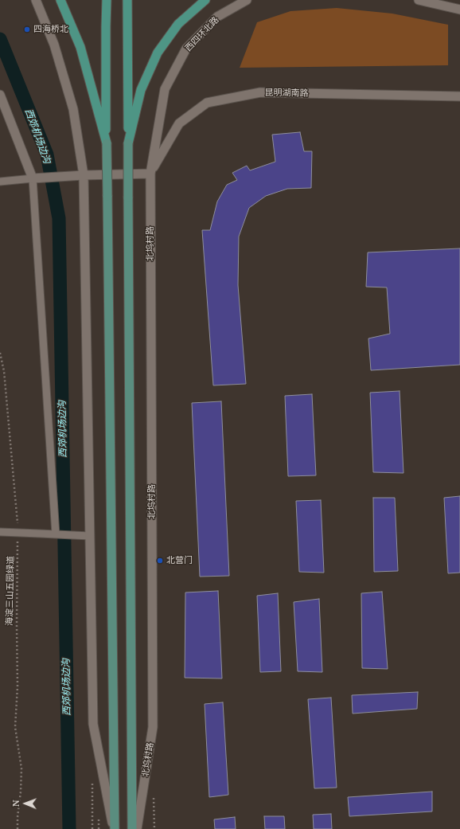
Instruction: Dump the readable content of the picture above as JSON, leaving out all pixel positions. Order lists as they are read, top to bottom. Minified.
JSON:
{"streets":{"main road":["北坞村路"],"street":["西四环北路","昆明湖南路"],"path":["海淀三山五园绿道"]},"crossings":[["西四环北路","昆明湖南路"],["西四环北路","北坞村路"],["昆明湖南路","北坞村路"]],"water":["西郊机场边沟"],"places":["四海桥北","北营门"],"north":"left"}
